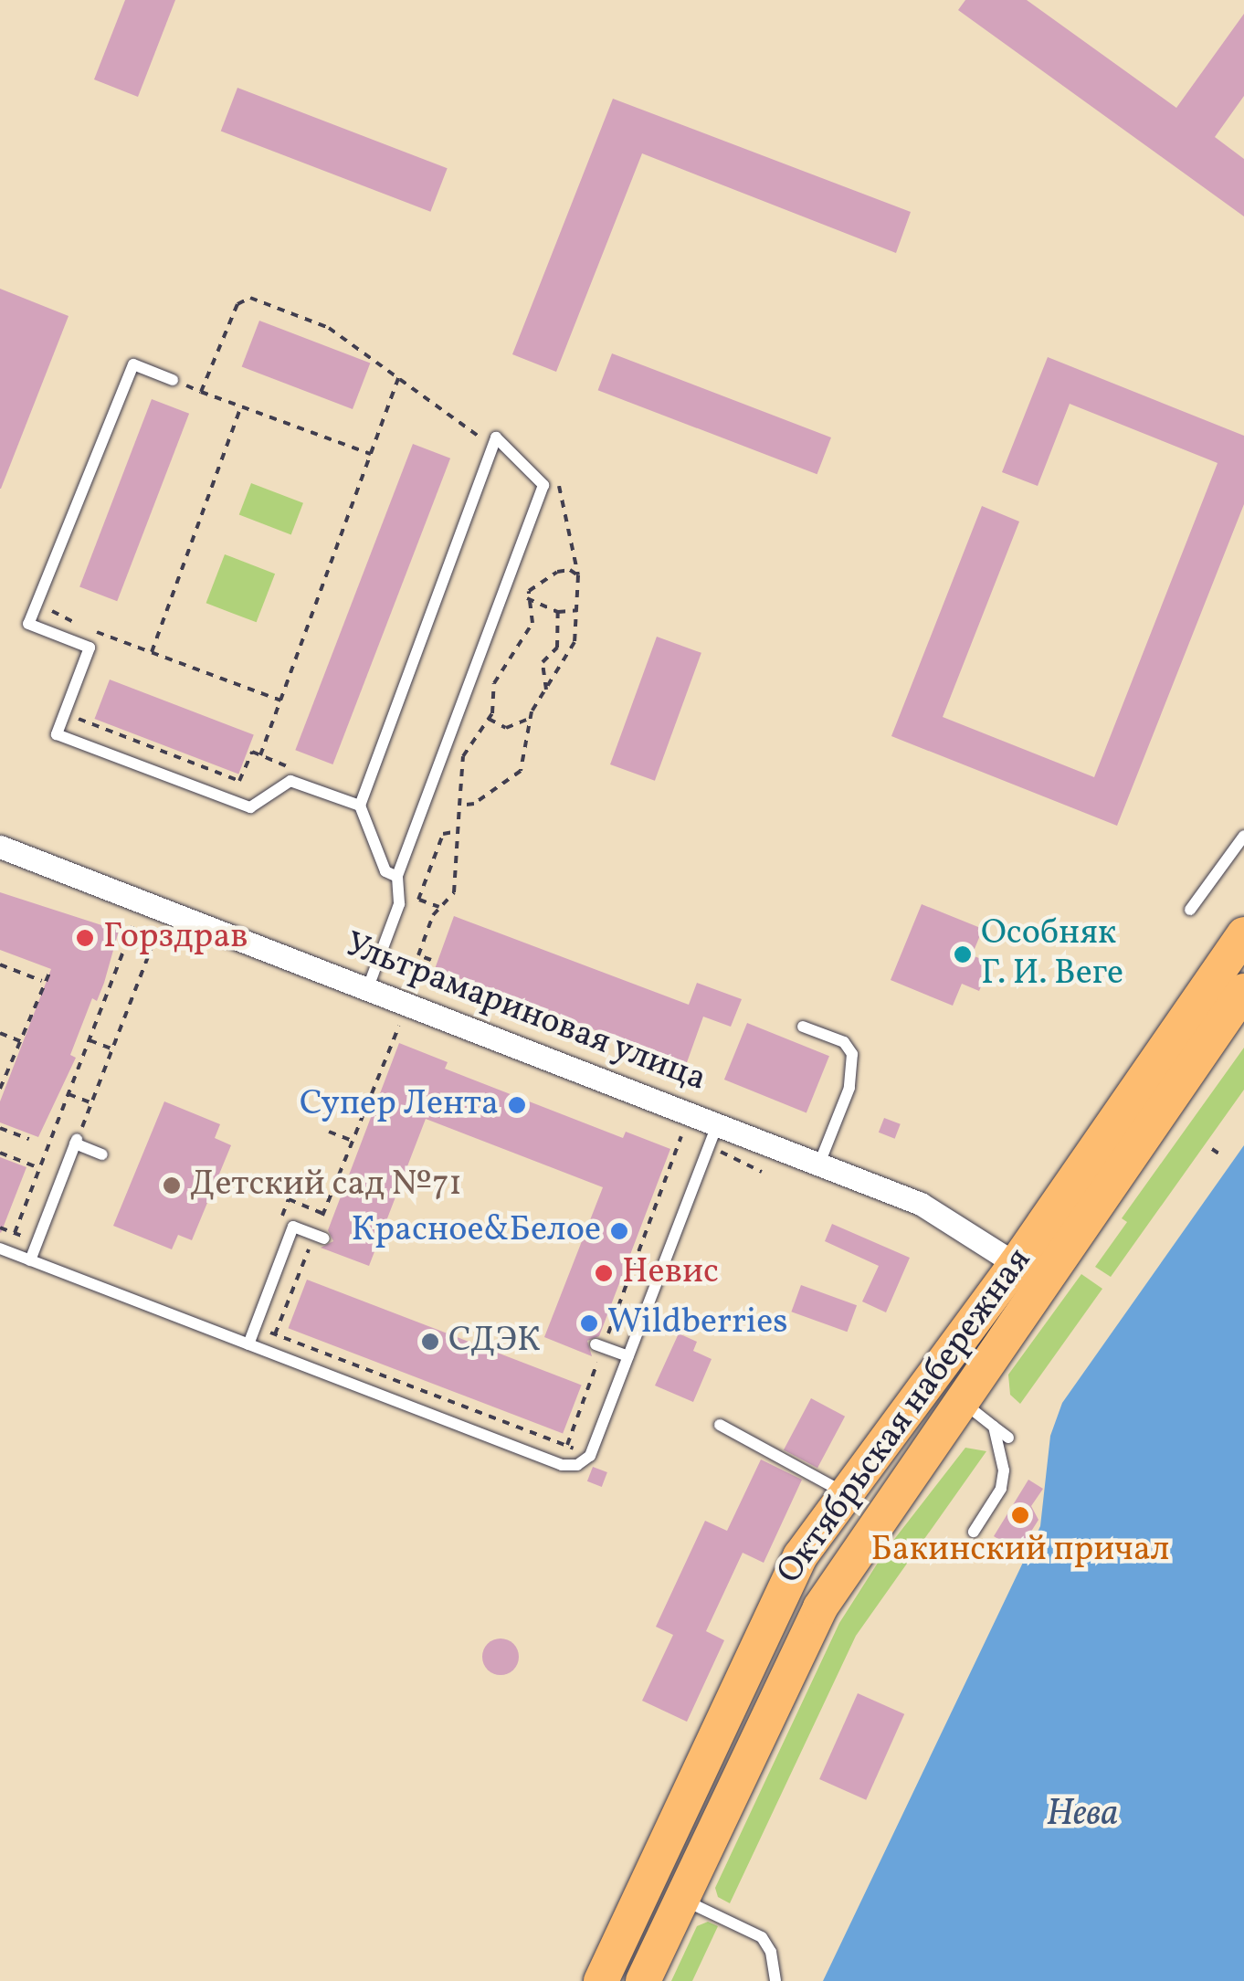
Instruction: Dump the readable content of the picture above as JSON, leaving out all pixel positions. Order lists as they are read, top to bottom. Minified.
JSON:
{"streets":{"main road":["Октябрьская набережная"],"street":["Ультрамариновая улица"]},"crossings":[["Ультрамариновая улица","Октябрьская набережная"]],"water":["Нева"],"places":["Горздрав","Особняк Г. И. Веге","Супер Лента","Детский сад №71","Красное&Белое","Невис","Wildberries","СДЭК","Бакинский причал"]}
